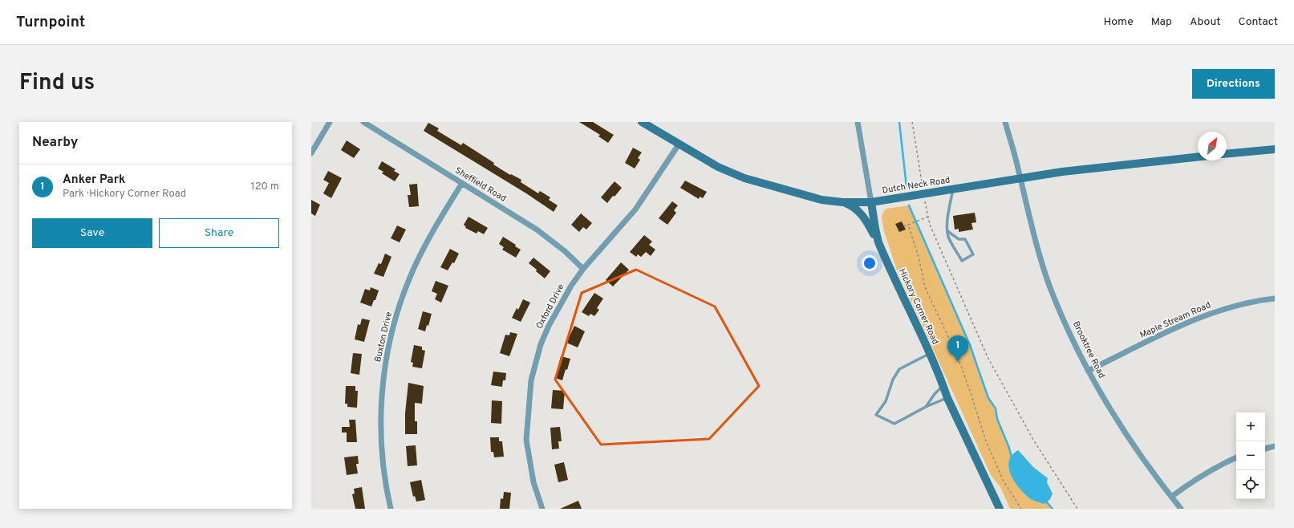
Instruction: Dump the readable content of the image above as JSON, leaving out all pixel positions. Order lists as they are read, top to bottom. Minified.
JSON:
{"streets":{"street":["Sheffield Road","Dutch Neck Road","Oxford Drive","Hickory Corner Road","Maple Stream Road","Buxton Drive","Brooktree Road"]},"crossings":[["Sheffield Road","Oxford Drive"],["Sheffield Road","Buxton Drive"],["Dutch Neck Road","Oxford Drive"],["Dutch Neck Road","Hickory Corner Road"],["Dutch Neck Road","Brooktree Road"],["Maple Stream Road","Brooktree Road"]],"north":"top right","page":{"header":"Turnpoint","nav":["Home","Map","About","Contact"],"title":"Find us","buttons":["Directions",["Save","Share"]],"heading":"Nearby","list":[{"mark":"1","name":"Anker Park","note":"Park · Hickory Corner Road","value":"120 m"}],"pins":"1","map_buttons":["+","−"]}}
